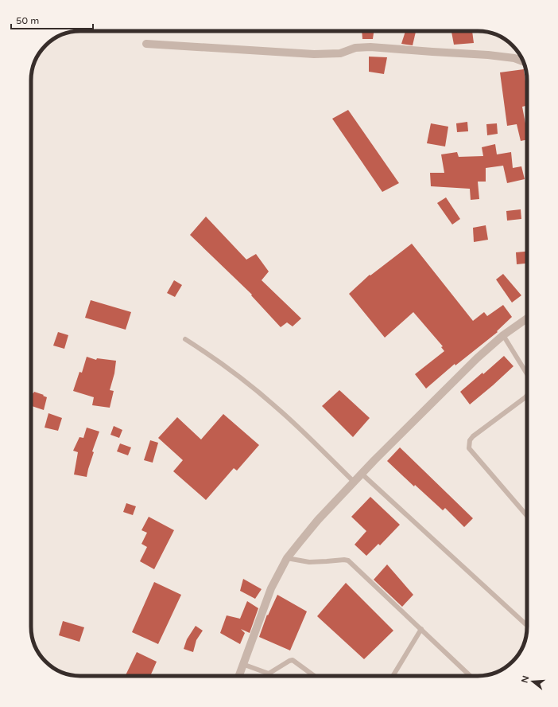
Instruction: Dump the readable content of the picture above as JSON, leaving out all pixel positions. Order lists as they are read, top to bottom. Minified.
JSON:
{"scale_bar":"50 m","north":"left"}
